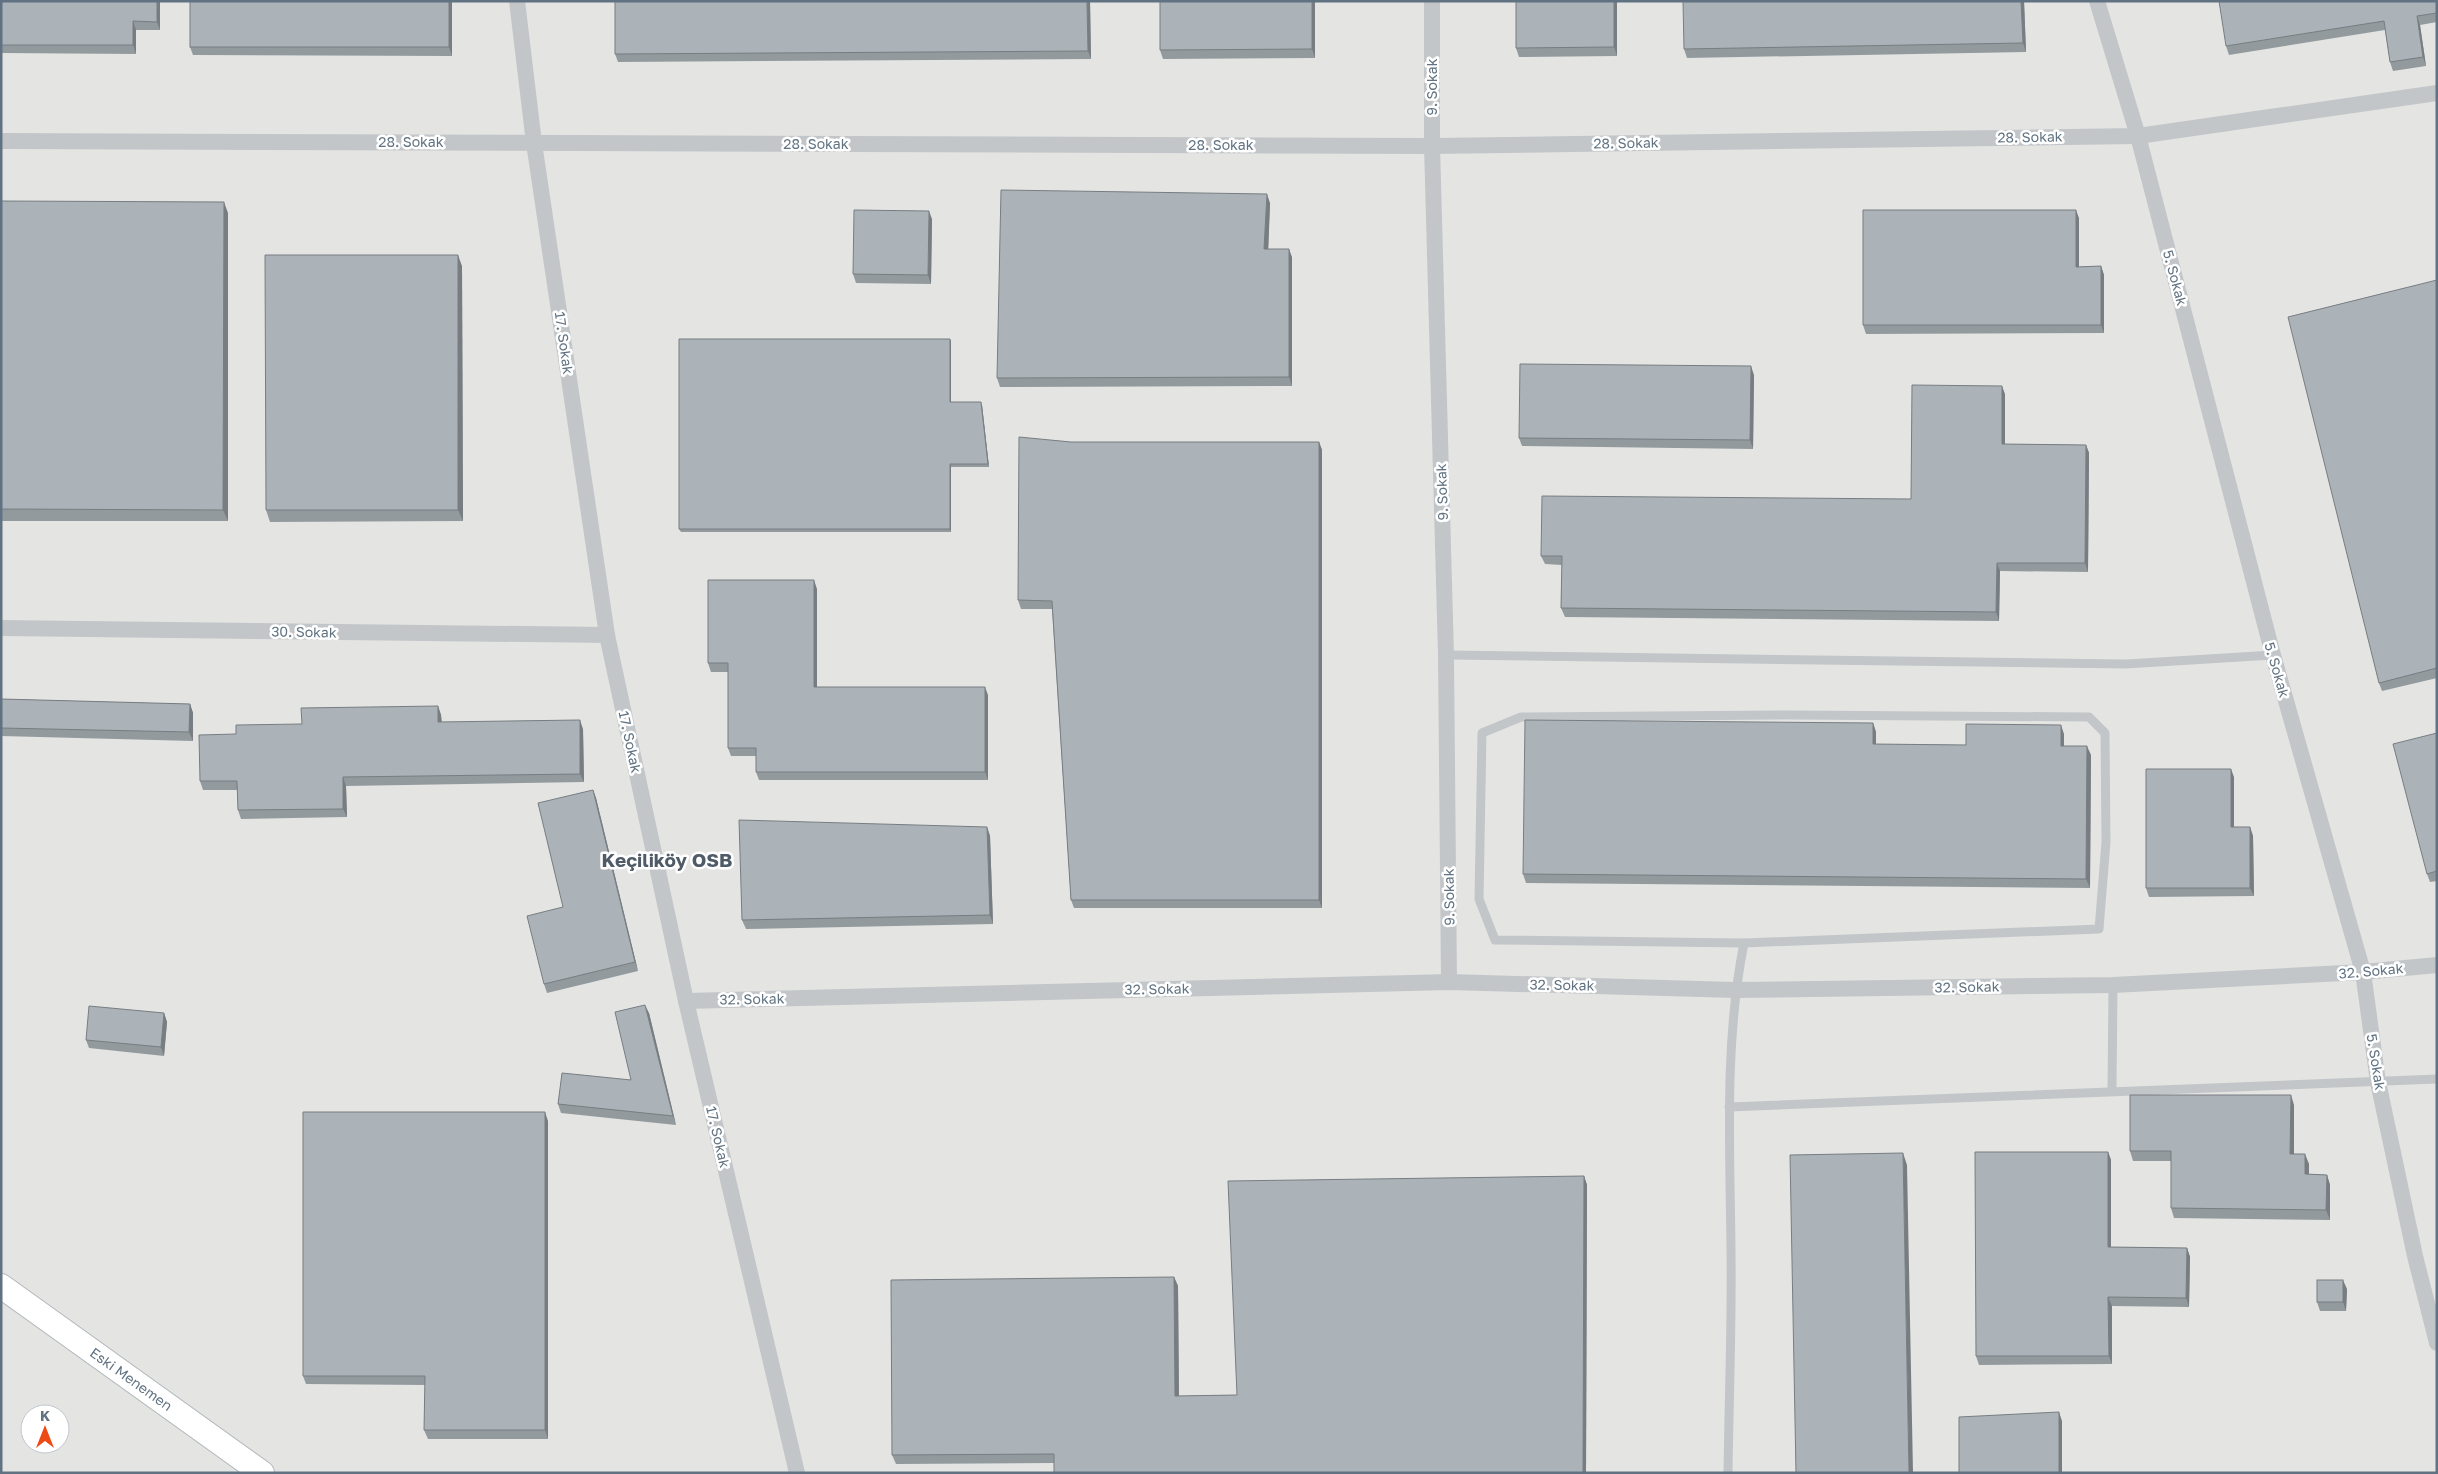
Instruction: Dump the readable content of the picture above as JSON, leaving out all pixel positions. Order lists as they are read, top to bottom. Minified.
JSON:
{"streets":{"street":["9. Sokak","28. Sokak","5. Sokak","17. Sokak","30. Sokak","32. Sokak","Eski Menemen"]},"crossings":[["9. Sokak","28. Sokak"],["9. Sokak","32. Sokak"],["28. Sokak","5. Sokak"],["28. Sokak","17. Sokak"],["5. Sokak","32. Sokak"],["17. Sokak","30. Sokak"],["17. Sokak","32. Sokak"]],"districts":["Keçiliköy OSB"],"north":"top"}
